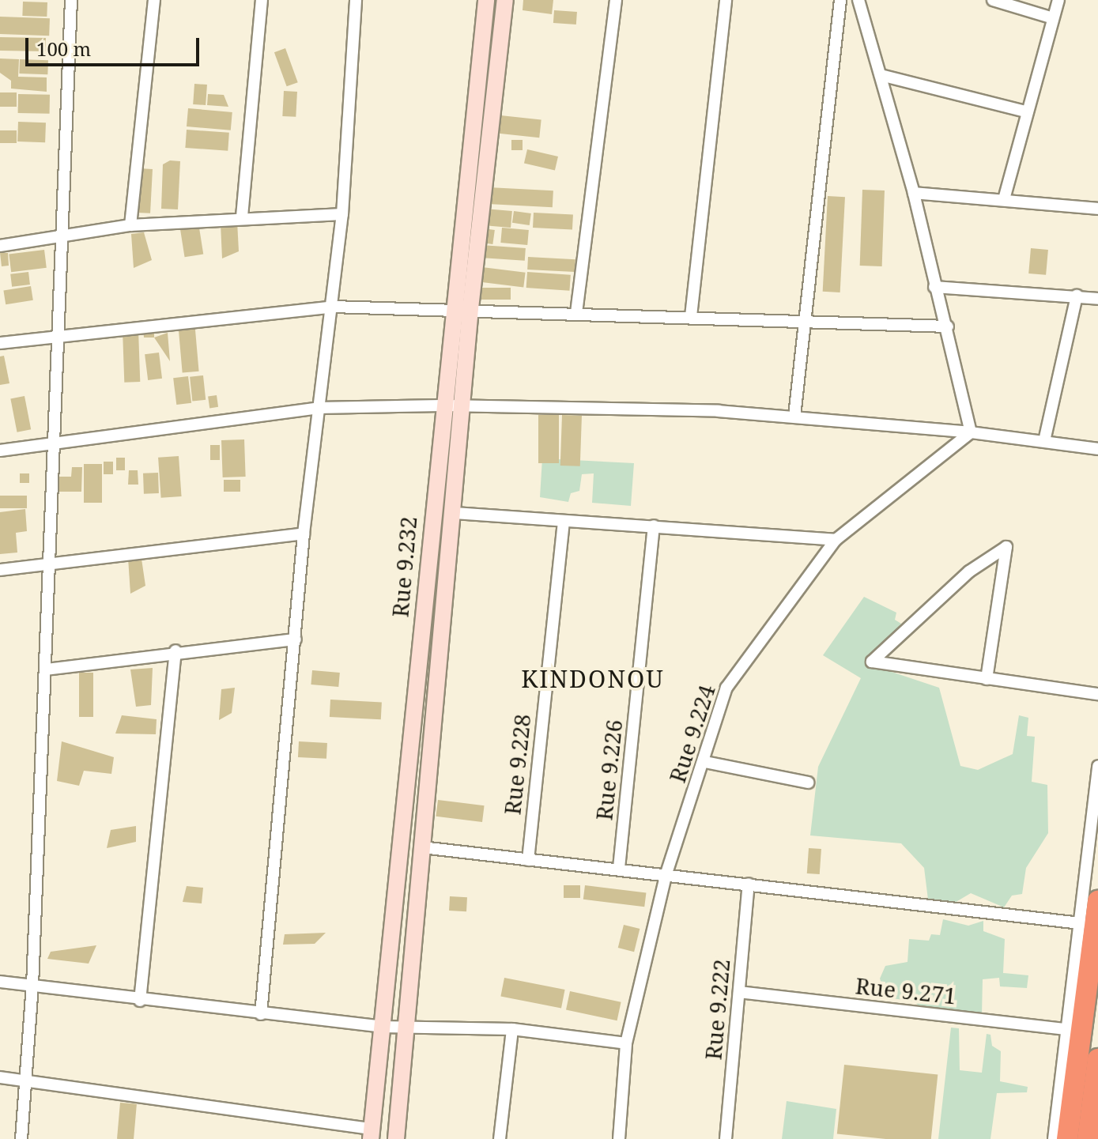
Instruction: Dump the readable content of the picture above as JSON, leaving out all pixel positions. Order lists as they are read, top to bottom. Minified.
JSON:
{"streets":{"street":["Rue 9.232","Rue 9.224","Rue 9.228","Rue 9.226","Rue 9.271","Rue 9.222"]},"crossings":[["Rue 9.271","Rue 9.222"]],"districts":["KINDONOU"],"scale_bar":"100 m"}
